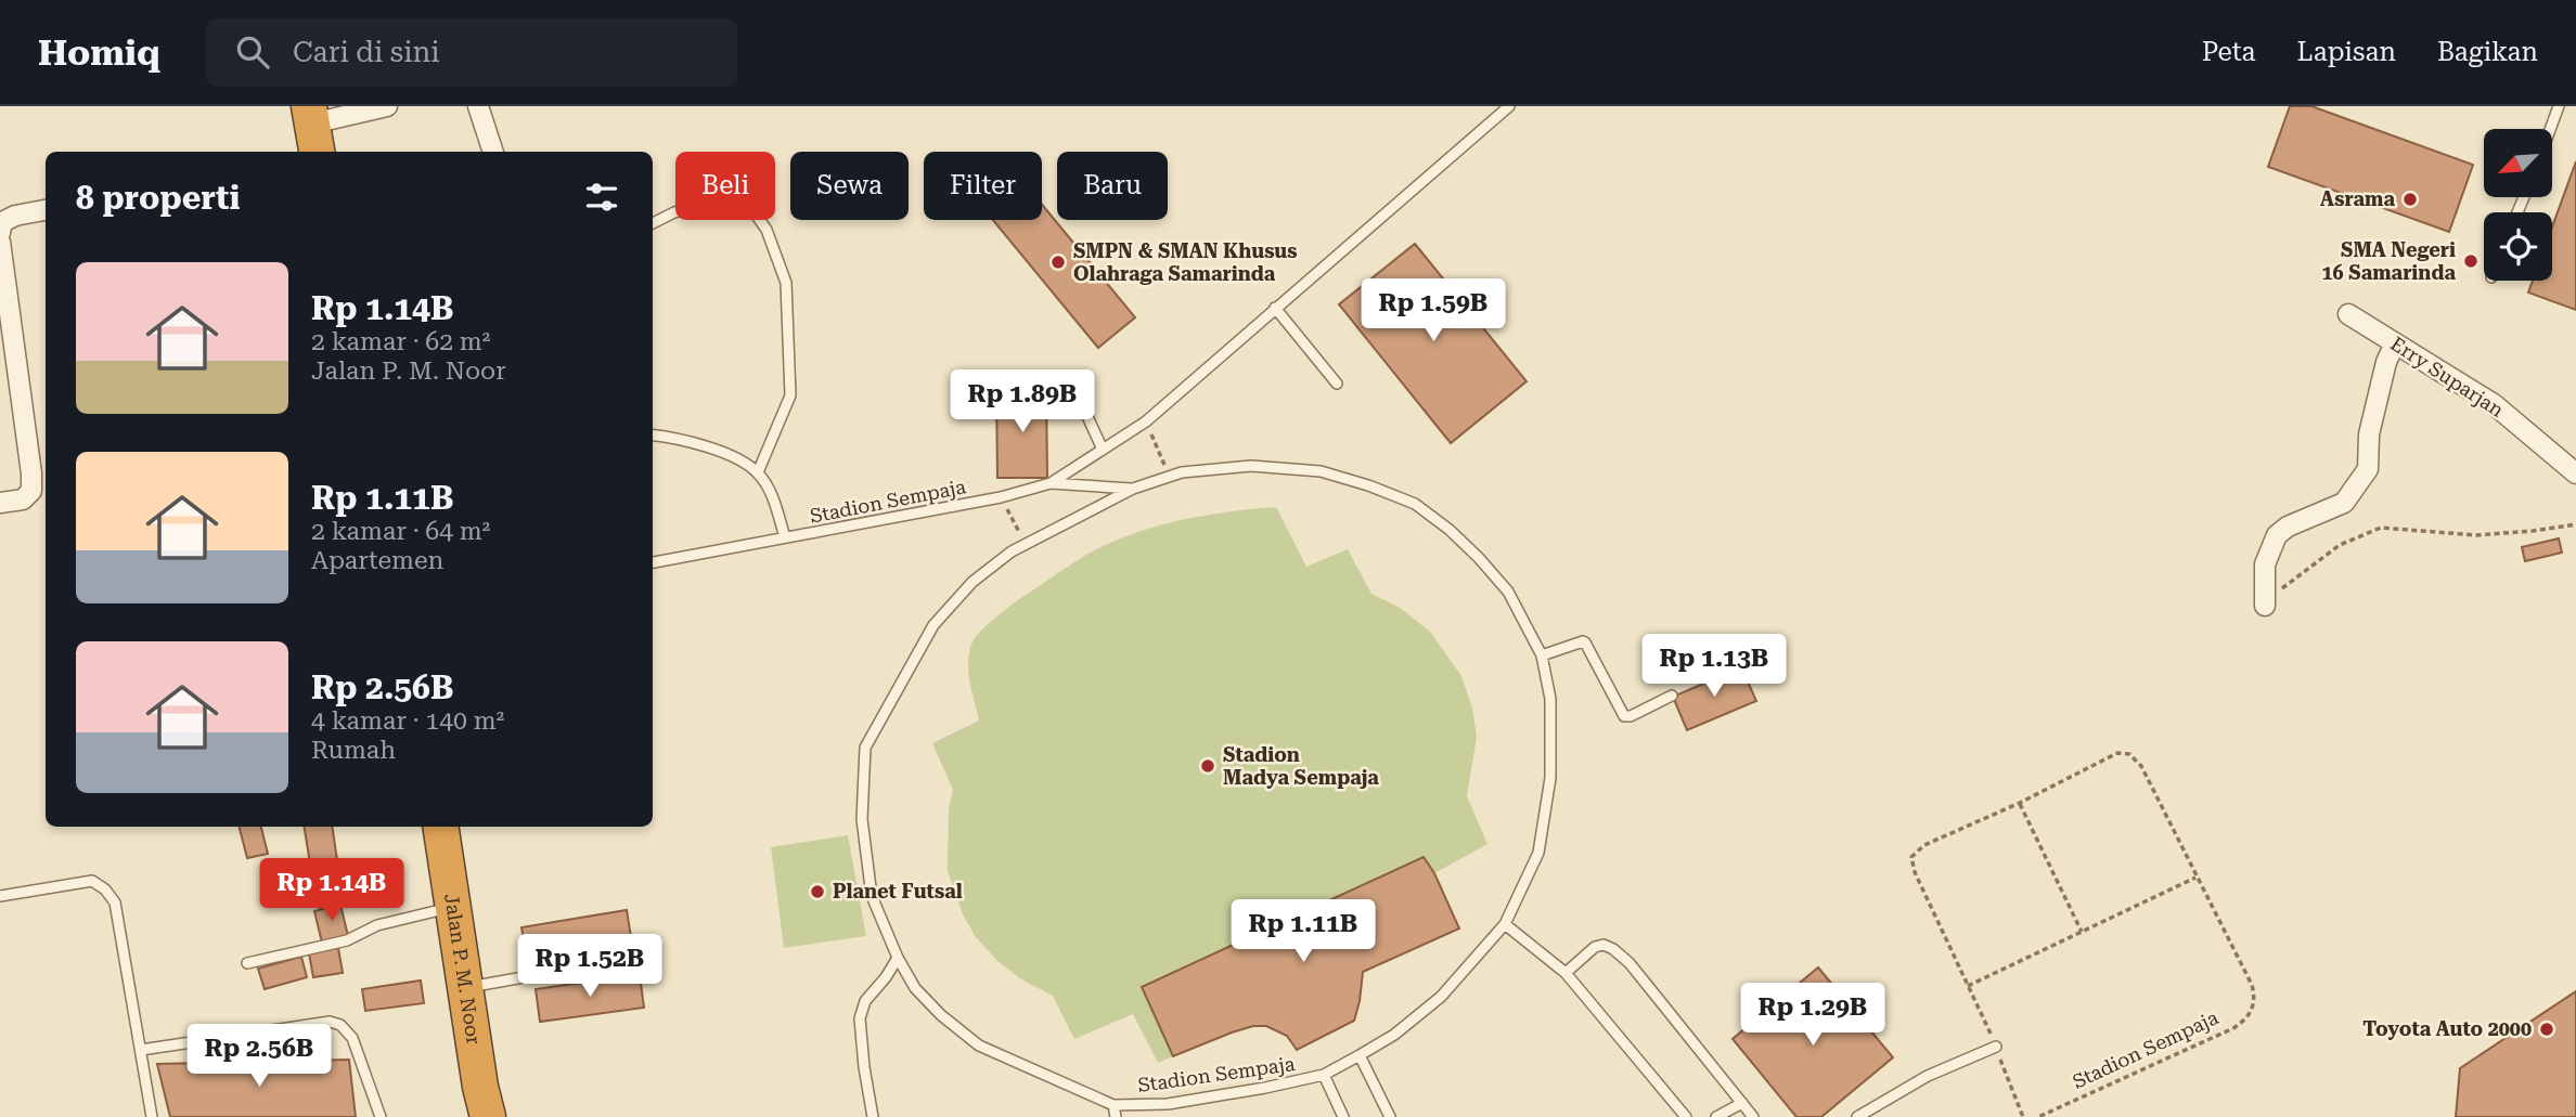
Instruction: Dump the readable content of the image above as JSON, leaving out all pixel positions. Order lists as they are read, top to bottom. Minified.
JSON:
{"streets":{"highway":["Jalan P. M. Noor"],"street":["Erry Suparjan"],"lane":["Stadion Sempaja"]},"places":["Asrama","SMA Negeri 16 Samarinda","SMPN & SMAN Khusus Olahraga Samarinda","Stadion Madya Sempaja","Planet Futsal","Toyota Auto 2000"],"north":"bottom left","page":{"header":"Homiq","search":"Cari di sini","nav":["Peta","Lapisan","Bagikan"],"chip":["Beli","Sewa","Filter","Baru"],"heading":"8 properti","list":[{"name":"Rp 1.14B","note":"2 kamar · 62 m² · Jalan P. M. Noor"},{"name":"Rp 1.11B","note":"2 kamar · 64 m² · Apartemen"},{"name":"Rp 2.56B","note":"4 kamar · 140 m² · Rumah"}],"price":["Rp 1.59B","Rp 1.89B","Rp 1.13B","Rp 1.14B","Rp 1.11B","Rp 1.52B","Rp 1.29B","Rp 2.56B"]}}
